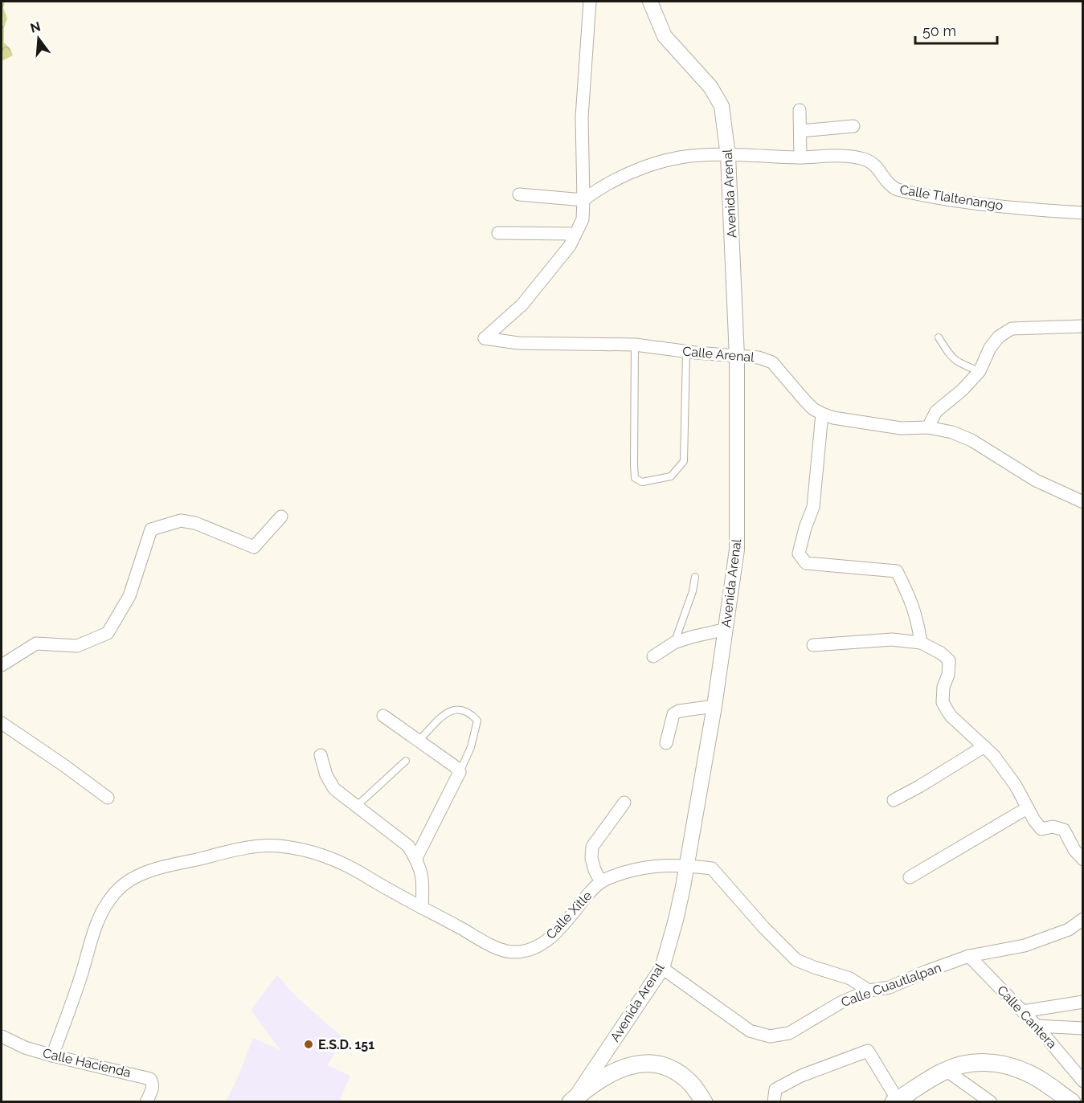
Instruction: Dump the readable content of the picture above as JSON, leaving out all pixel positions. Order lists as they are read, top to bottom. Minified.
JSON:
{"streets":{"street":["Avenida Arenal","Calle Tlaltenango","Calle Arenal","Calle Xitle","Calle Cuautlalpan","Calle Cantera","Calle Hacienda"]},"crossings":[["Avenida Arenal","Calle Tlaltenango"],["Avenida Arenal","Calle Arenal"],["Avenida Arenal","Calle Xitle"],["Avenida Arenal","Calle Cuautlalpan"],["Calle Xitle","Calle Cuautlalpan"],["Calle Xitle","Calle Hacienda"],["Calle Cuautlalpan","Calle Cantera"]],"places":["E.S.D. 151"],"scale_bar":"50 m","north":"top"}
